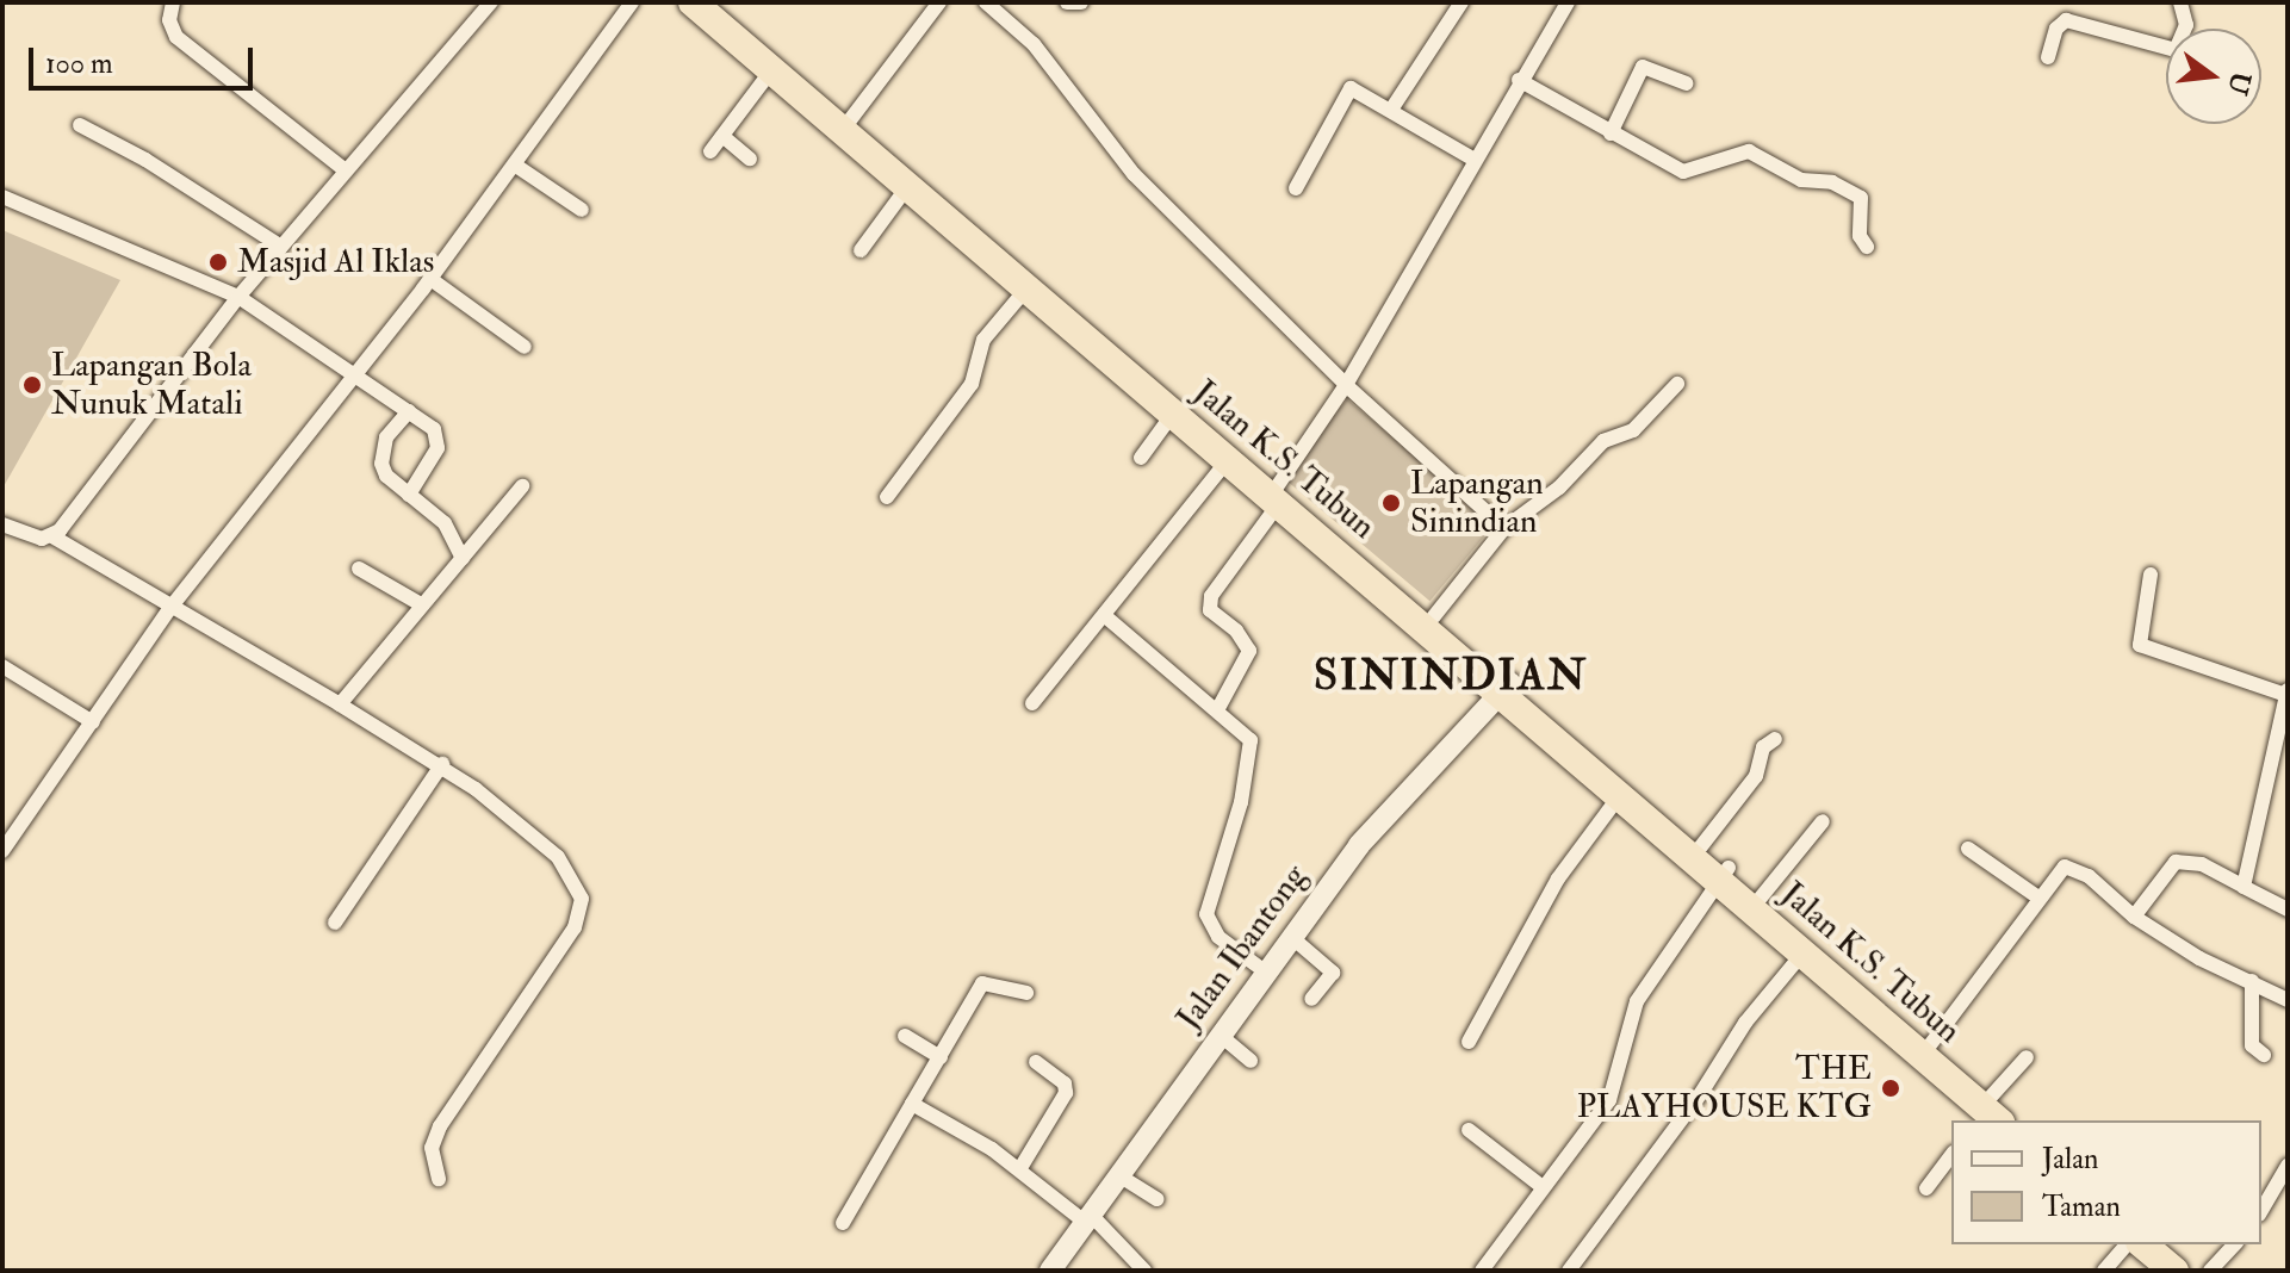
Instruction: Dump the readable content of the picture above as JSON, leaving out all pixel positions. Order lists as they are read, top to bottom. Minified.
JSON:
{"streets":{"highway":["Jalan K.S. Tubun"],"street":["Jalan Ibantong"]},"crossings":[["Jalan K.S. Tubun","Jalan Ibantong"]],"districts":["SININDIAN"],"places":["Masjid Al Iklas","Lapangan Bola Nunuk Matali","Lapangan Sinindian","THE PLAYHOUSE KTG"],"legend":["Jalan","Taman"],"scale_bar":"100 m","north":"right"}
